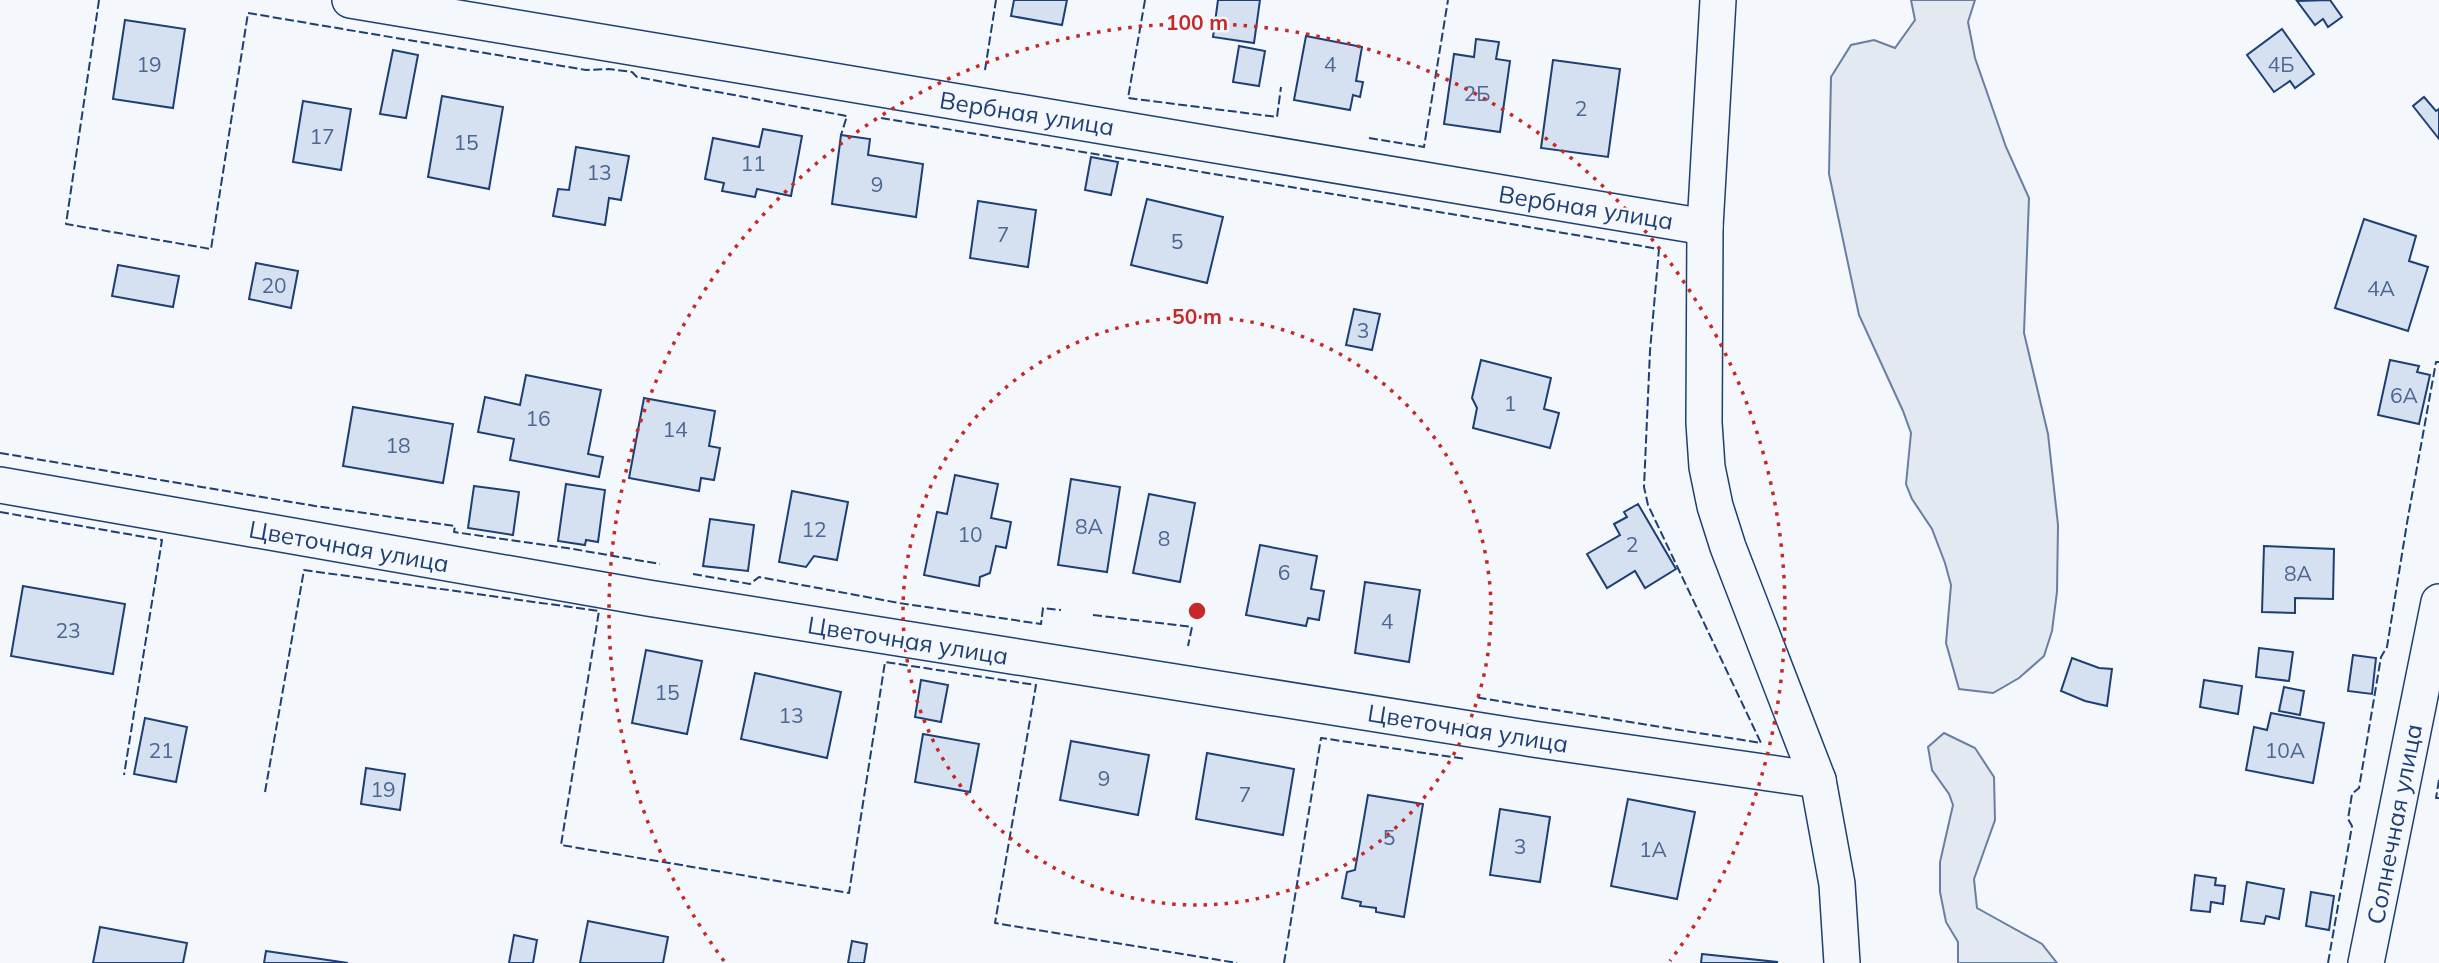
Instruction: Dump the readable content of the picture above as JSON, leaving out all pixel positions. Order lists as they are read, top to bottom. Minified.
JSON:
{"streets":{"street":["Вербная улица","Цветочная улица","Солнечная улица"]},"house_numbers":["19","4","4Б","2Б","2","17","15","11","13","9","7","5","20","4А","3","6А","1","16","14","18","8А","12","10","8","2","6","8А","4","23","15","13","21","10А","9","19","7","5","3","1А"],"rings":["100 m","50 m"]}
